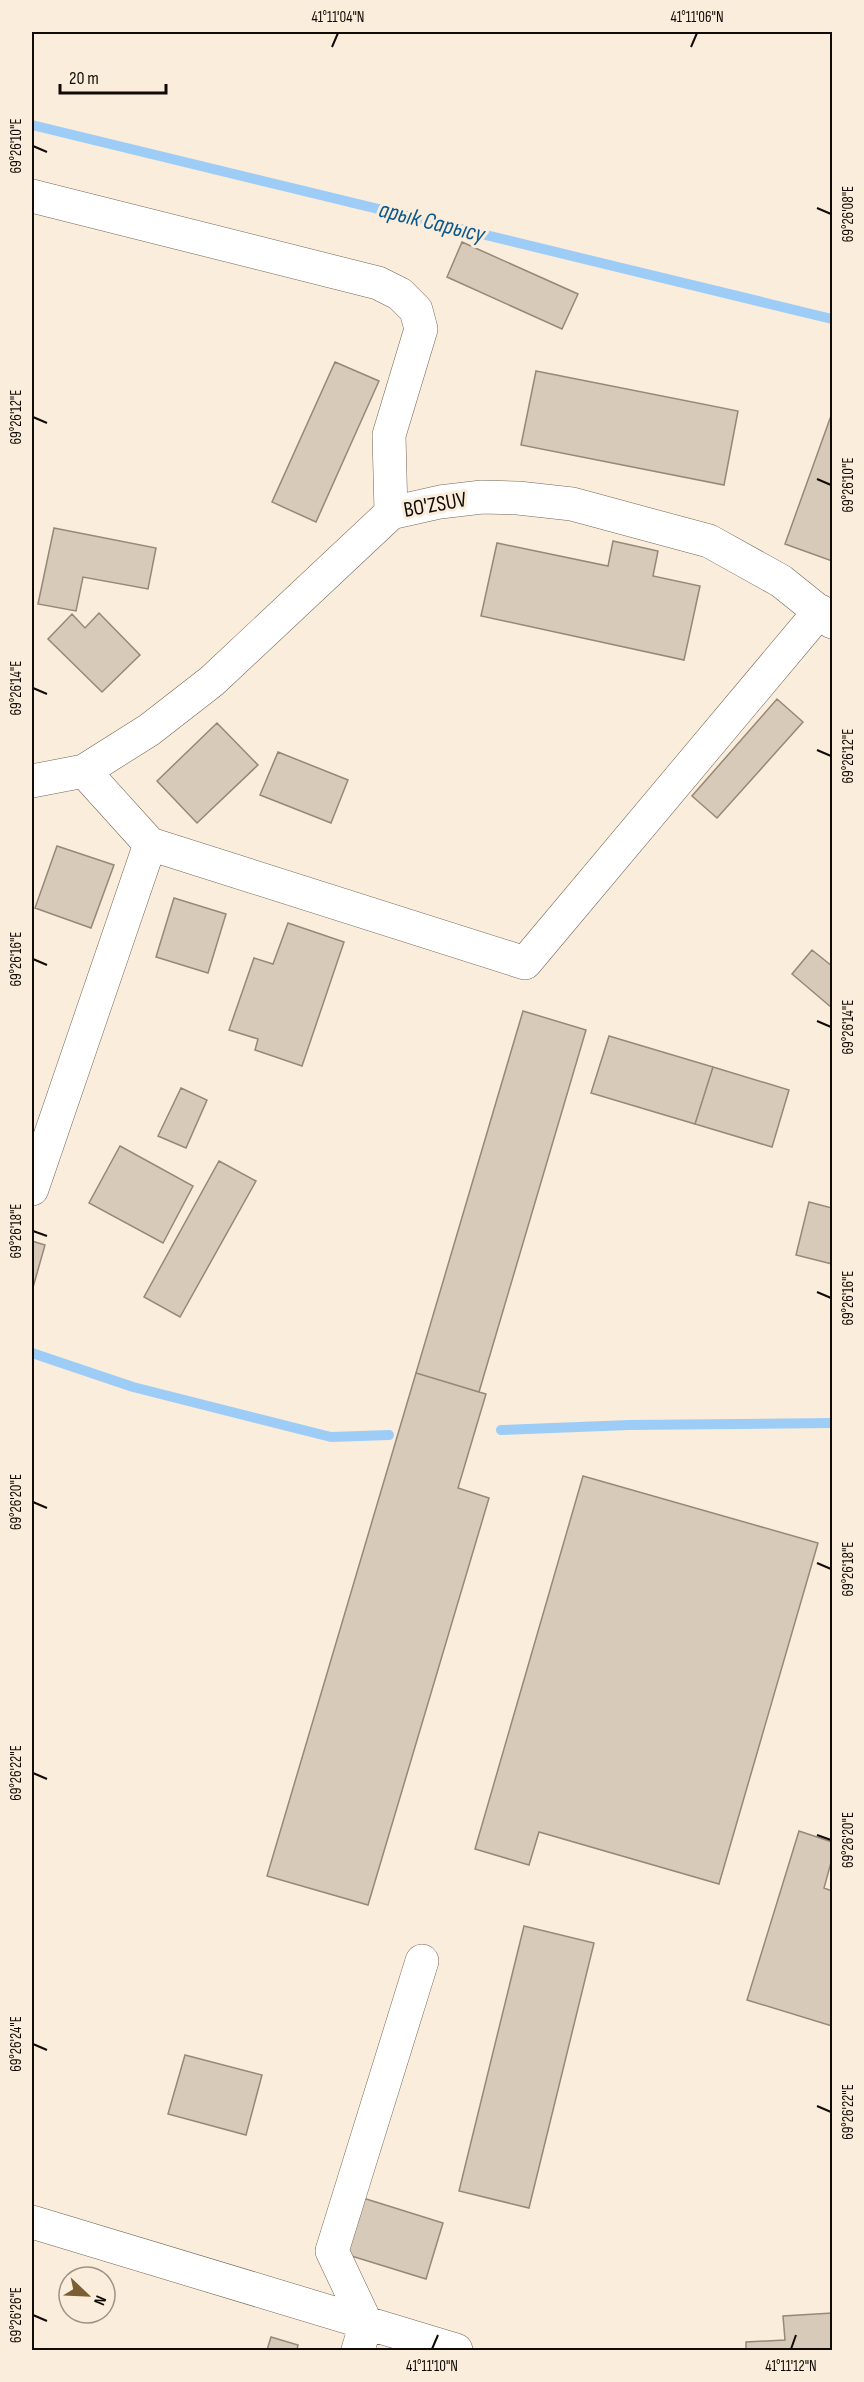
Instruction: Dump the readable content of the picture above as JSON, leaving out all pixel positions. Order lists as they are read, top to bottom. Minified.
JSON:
{"streets":{"street":["BO'ZSUV"]},"water":["арык Сарысу"],"scale_bar":"20 m","north":"bottom right","coordinates":["41°11'04\"N","41°11'06\"N","69°26'10\"E","69°26'08\"E","69°26'12\"E","69°26'14\"E","69°26'16\"E","69°26'18\"E","69°26'20\"E","69°26'22\"E","69°26'24\"E","69°26'26\"E","41°11'10\"N","41°11'12\"N"]}
